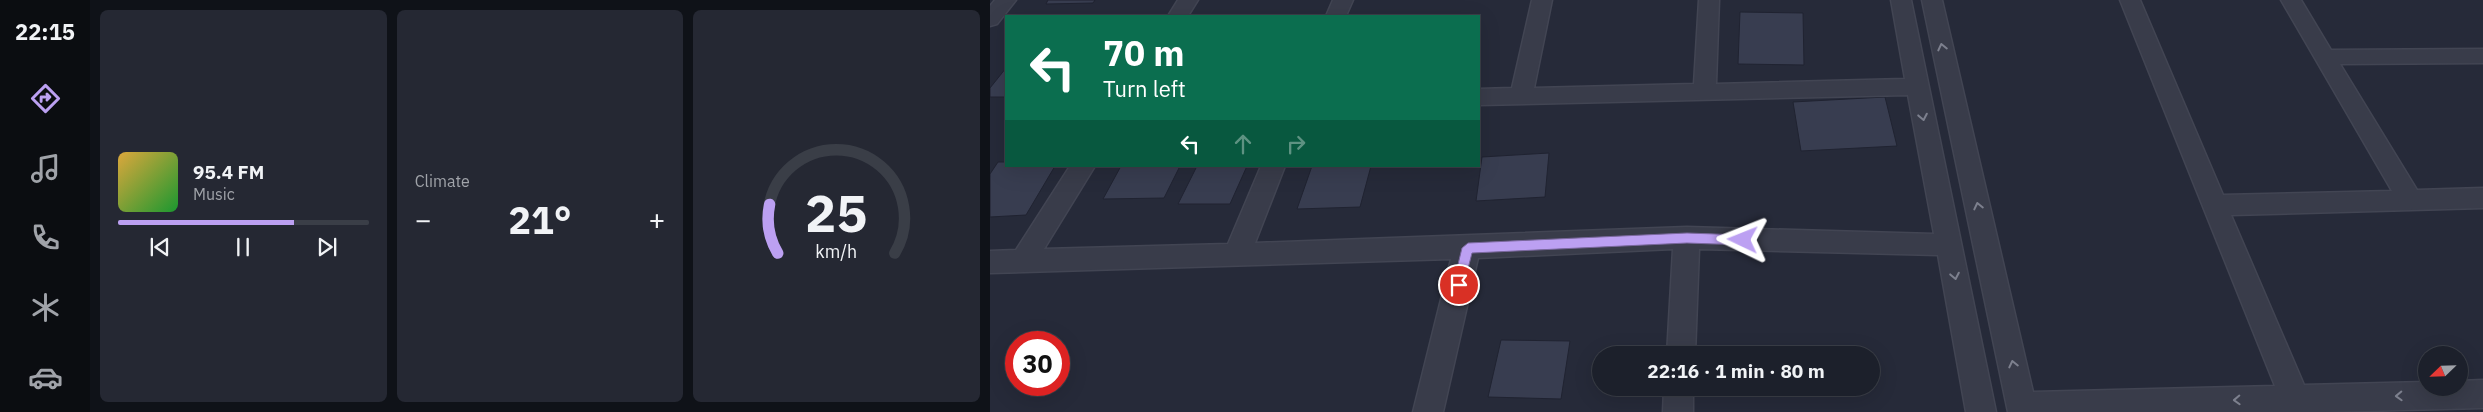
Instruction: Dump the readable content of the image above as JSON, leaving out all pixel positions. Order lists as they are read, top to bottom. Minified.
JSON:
{"north":"bottom left","page":{"tabs":"22:15","tile":"Climate","turn":["70 m","Turn left"],"song":["95.4 FM","Music"],"heat":["−","21°","+"],"limit":"30","trip":"22:16 · 1 min · 80 m","gauge":["25","km/h"]}}
